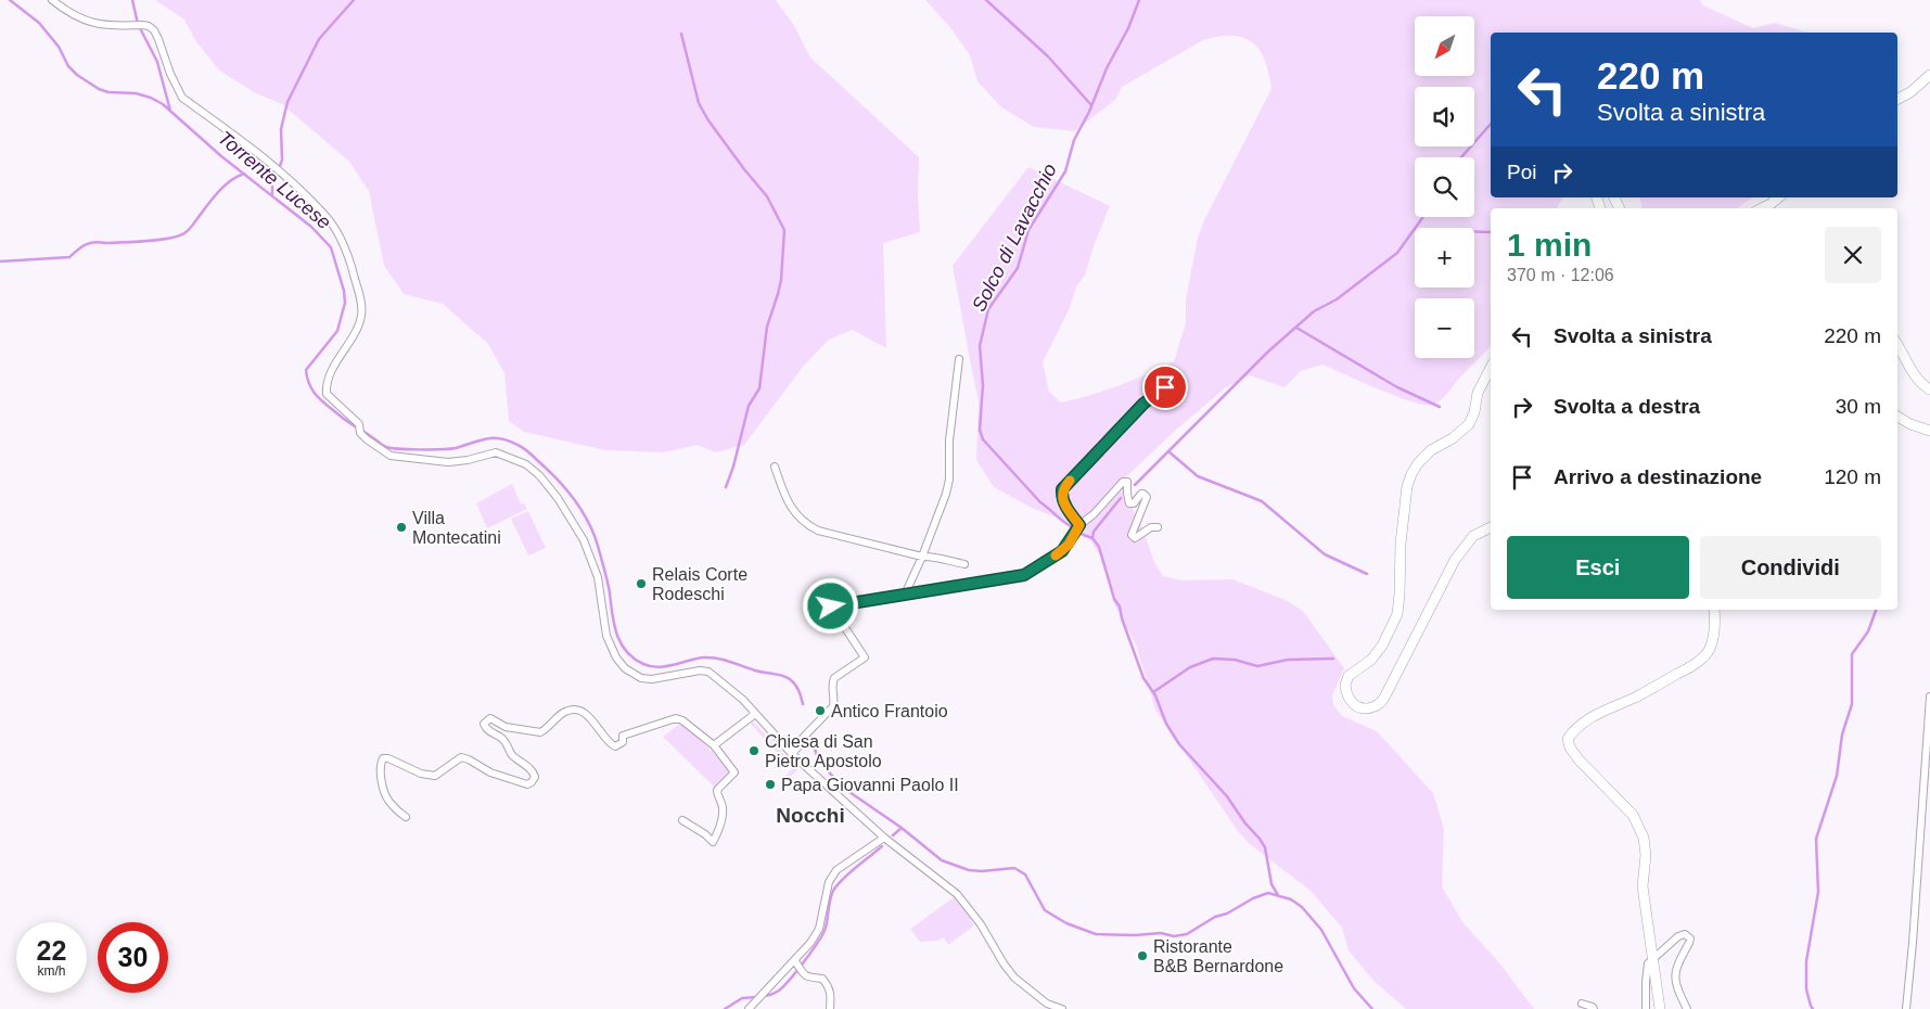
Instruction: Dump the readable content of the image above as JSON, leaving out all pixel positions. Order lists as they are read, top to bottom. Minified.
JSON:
{"districts":["Nocchi"],"water":["Torrente Lucese","Solco di Lavacchio"],"places":["Villa Montecatini","Relais Corte Rodeschi","Antico Frantoio","Chiesa di San Pietro Apostolo","Papa Giovanni Paolo II","Ristorante B&B Bernardone"],"north":"bottom left","page":{"map_buttons":["+","−"],"turn":["220 m","Svolta a sinistra"],"then":"Poi","heading":["1 min","370 m · 12:06"],"list":[{"name":"Svolta a sinistra","value":"220 m"},{"name":"Svolta a destra","value":"30 m"},{"name":"Arrivo a destinazione","value":"120 m"}],"buttons":["Esci","Condividi"],"speed":"22 km/h","limit":"30"}}
